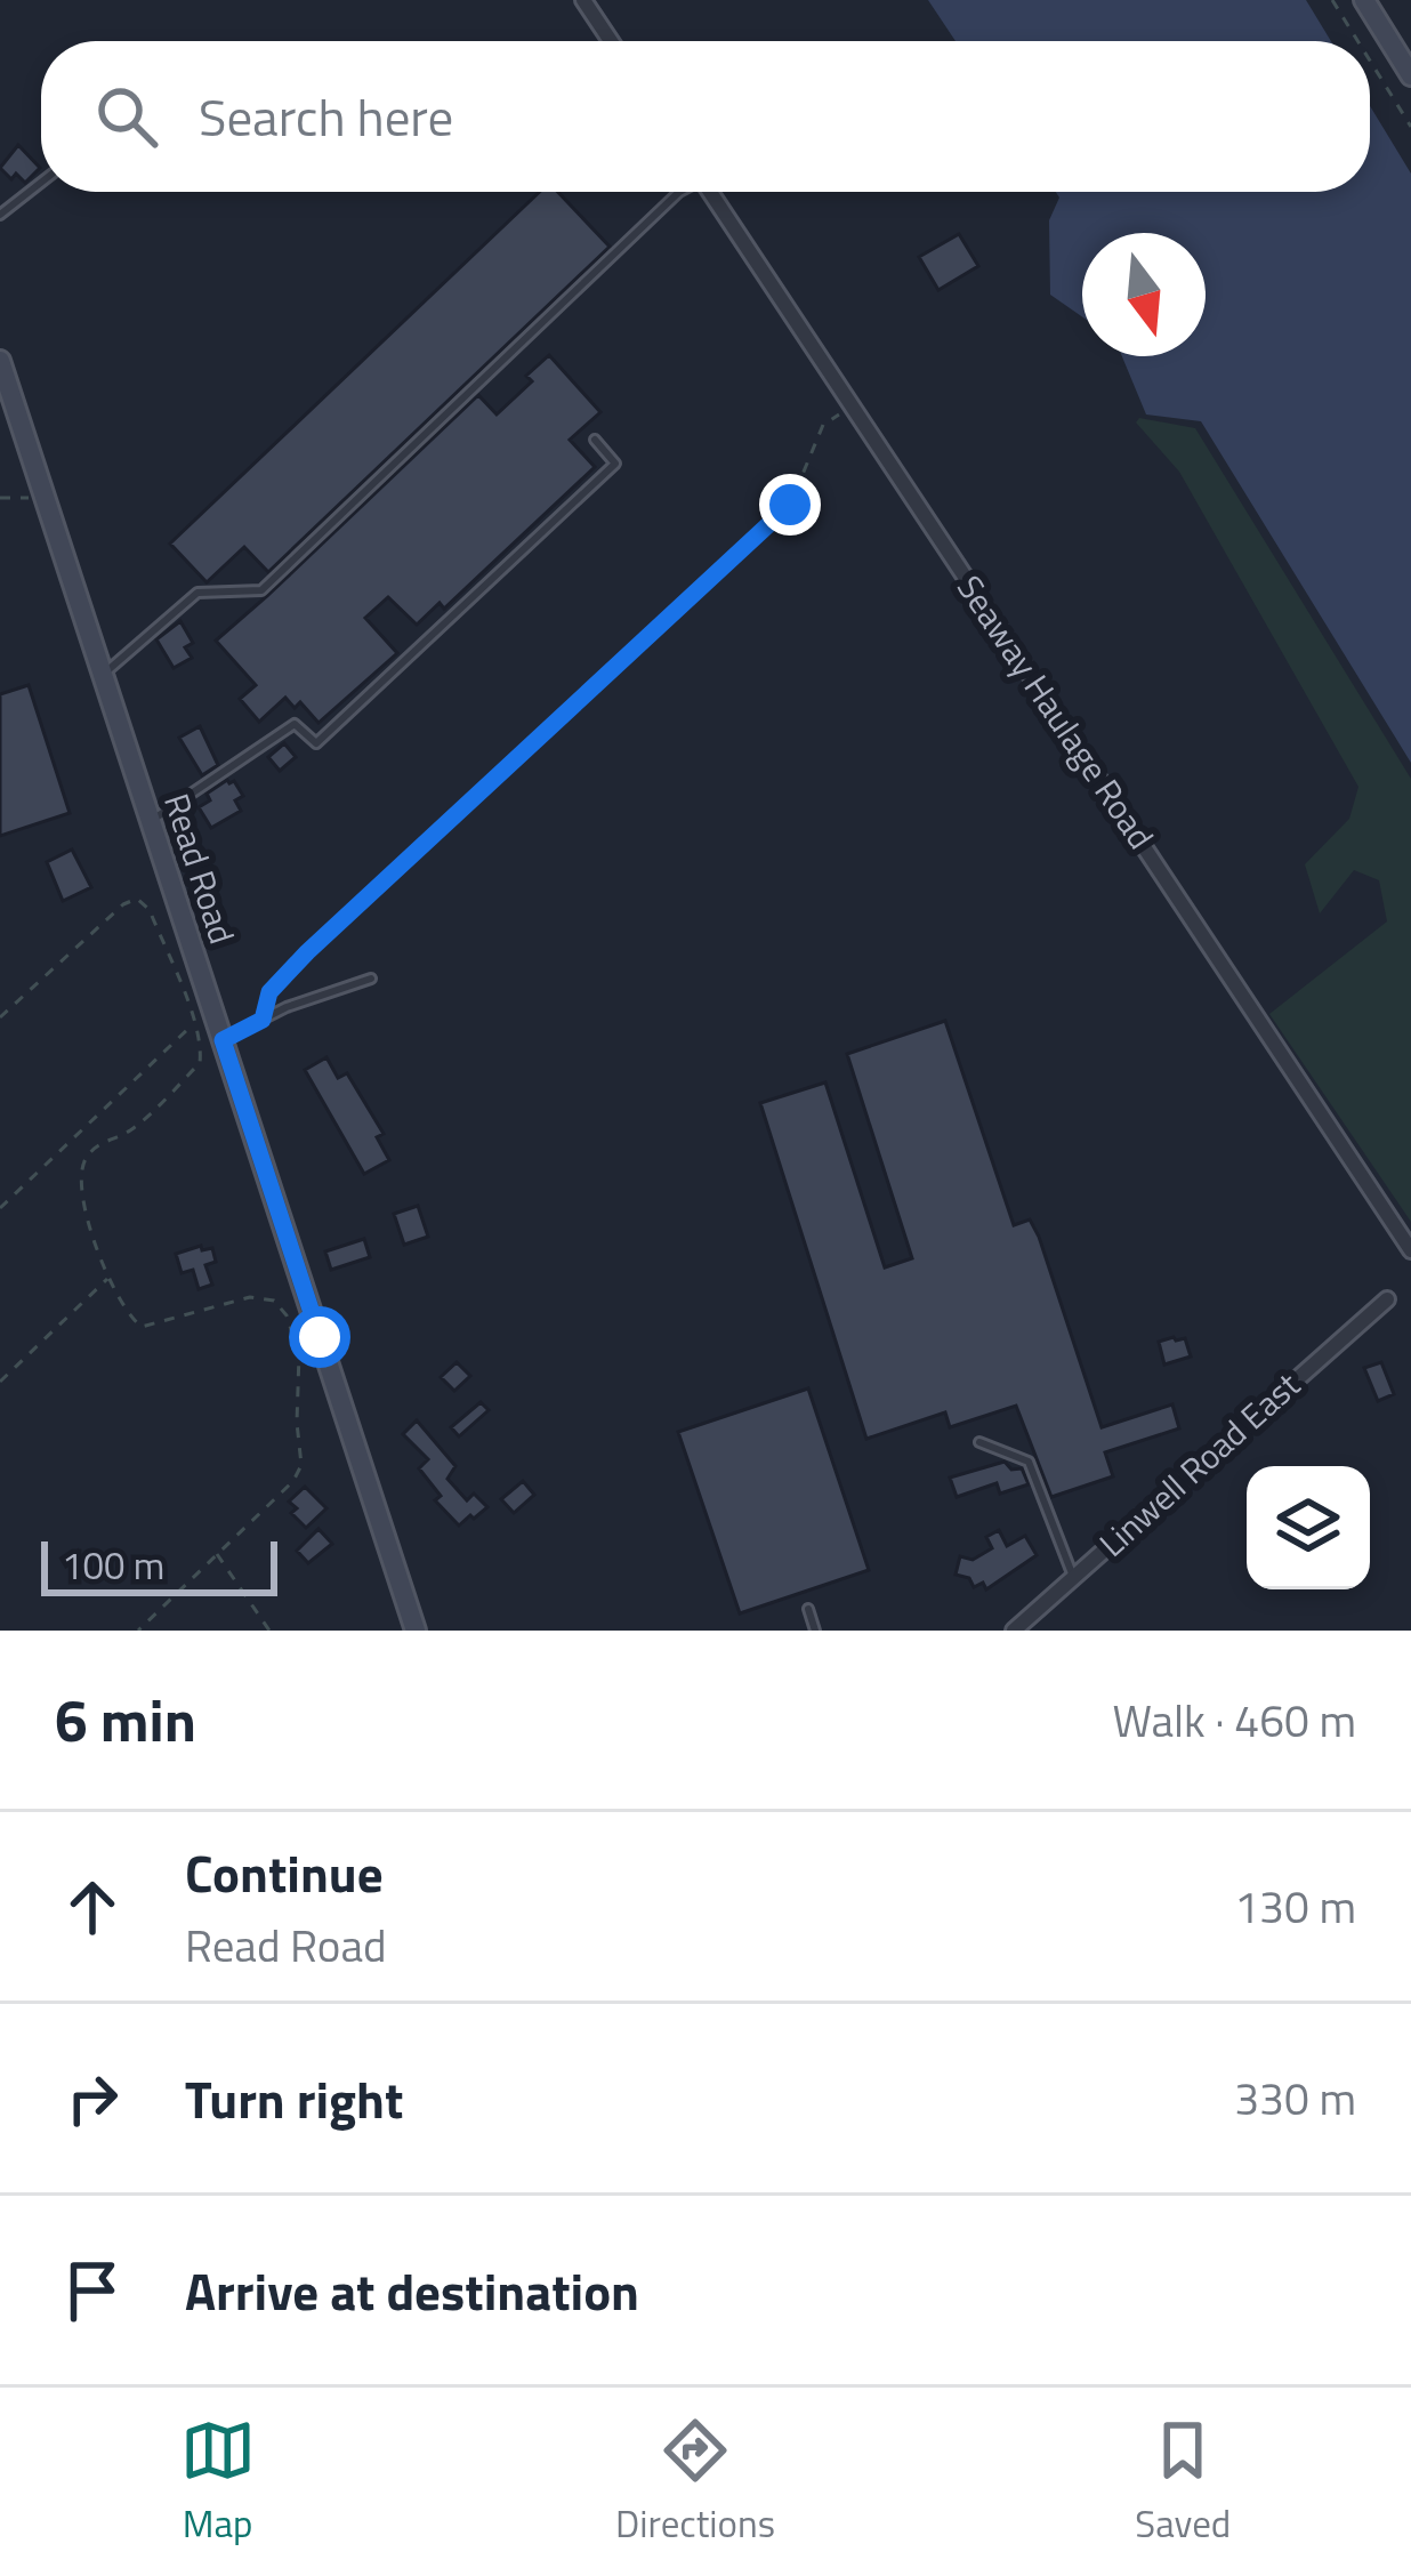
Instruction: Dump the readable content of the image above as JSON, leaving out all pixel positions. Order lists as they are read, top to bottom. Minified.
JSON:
{"streets":{"street":["Seaway Haulage Road","Read Road","Linwell Road East"]},"scale_bar":"100 m","north":"bottom","page":{"search":"Search here","scale":"100 m","heading":["6 min","Walk · 460 m"],"list":[["Continue","Read Road","130 m"],["Turn right","330 m"],"Arrive at destination"],"nav":["Map","Directions","Saved"]}}
